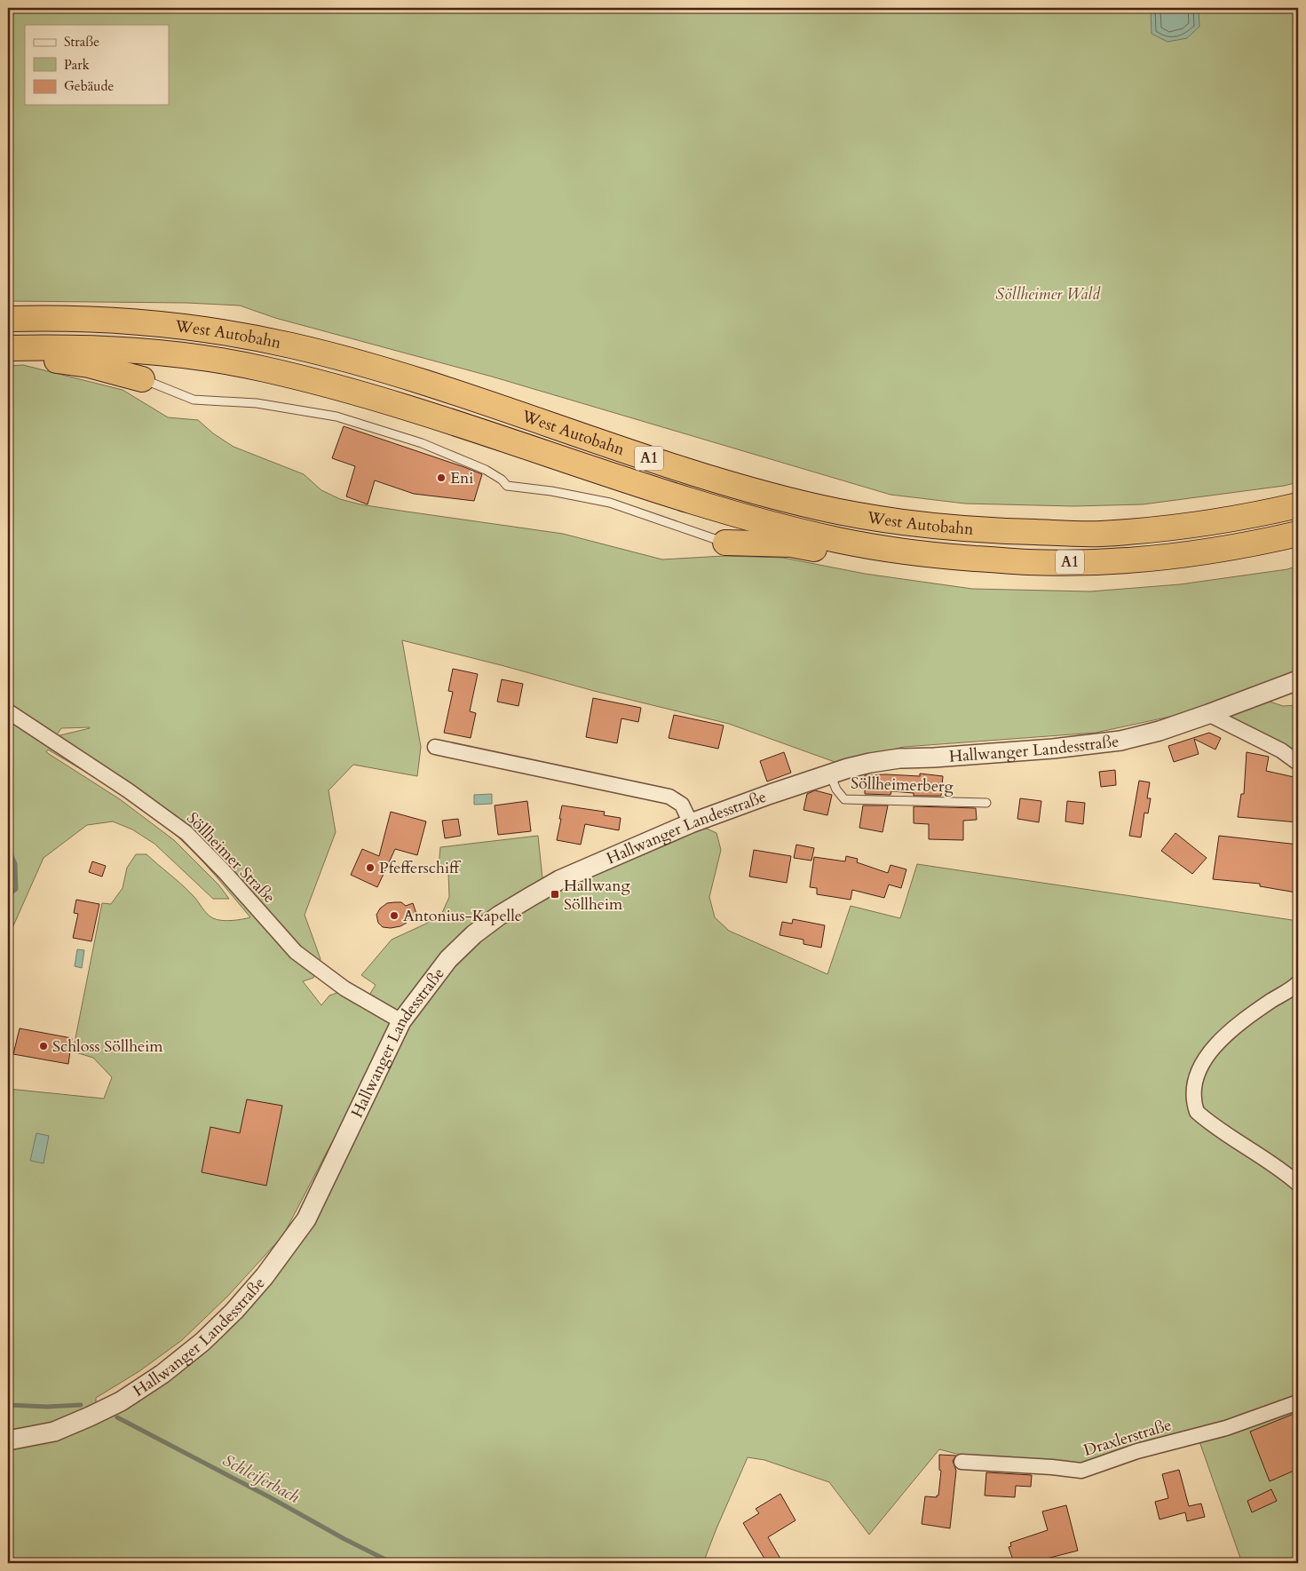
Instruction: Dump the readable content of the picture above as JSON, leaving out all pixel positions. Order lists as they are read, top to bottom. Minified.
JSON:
{"streets":{"highway":["West Autobahn","A1"],"street":["Hallwanger Landesstraße","Söllheimer Straße","Draxlerstraße"],"lane":["Söllheimerberg"]},"crossings":[["Hallwanger Landesstraße","Söllheimerberg"],["Hallwanger Landesstraße","Söllheimer Straße"]],"water":["Schleiferbach"],"parks":["Söllheimer Wald"],"places":{"other":["Eni","Pfefferschiff","Antonius-Kapelle","Schloss Söllheim"],"transit":["Hallwang Söllheim"]},"legend":["Straße","Park","Gebäude"]}
